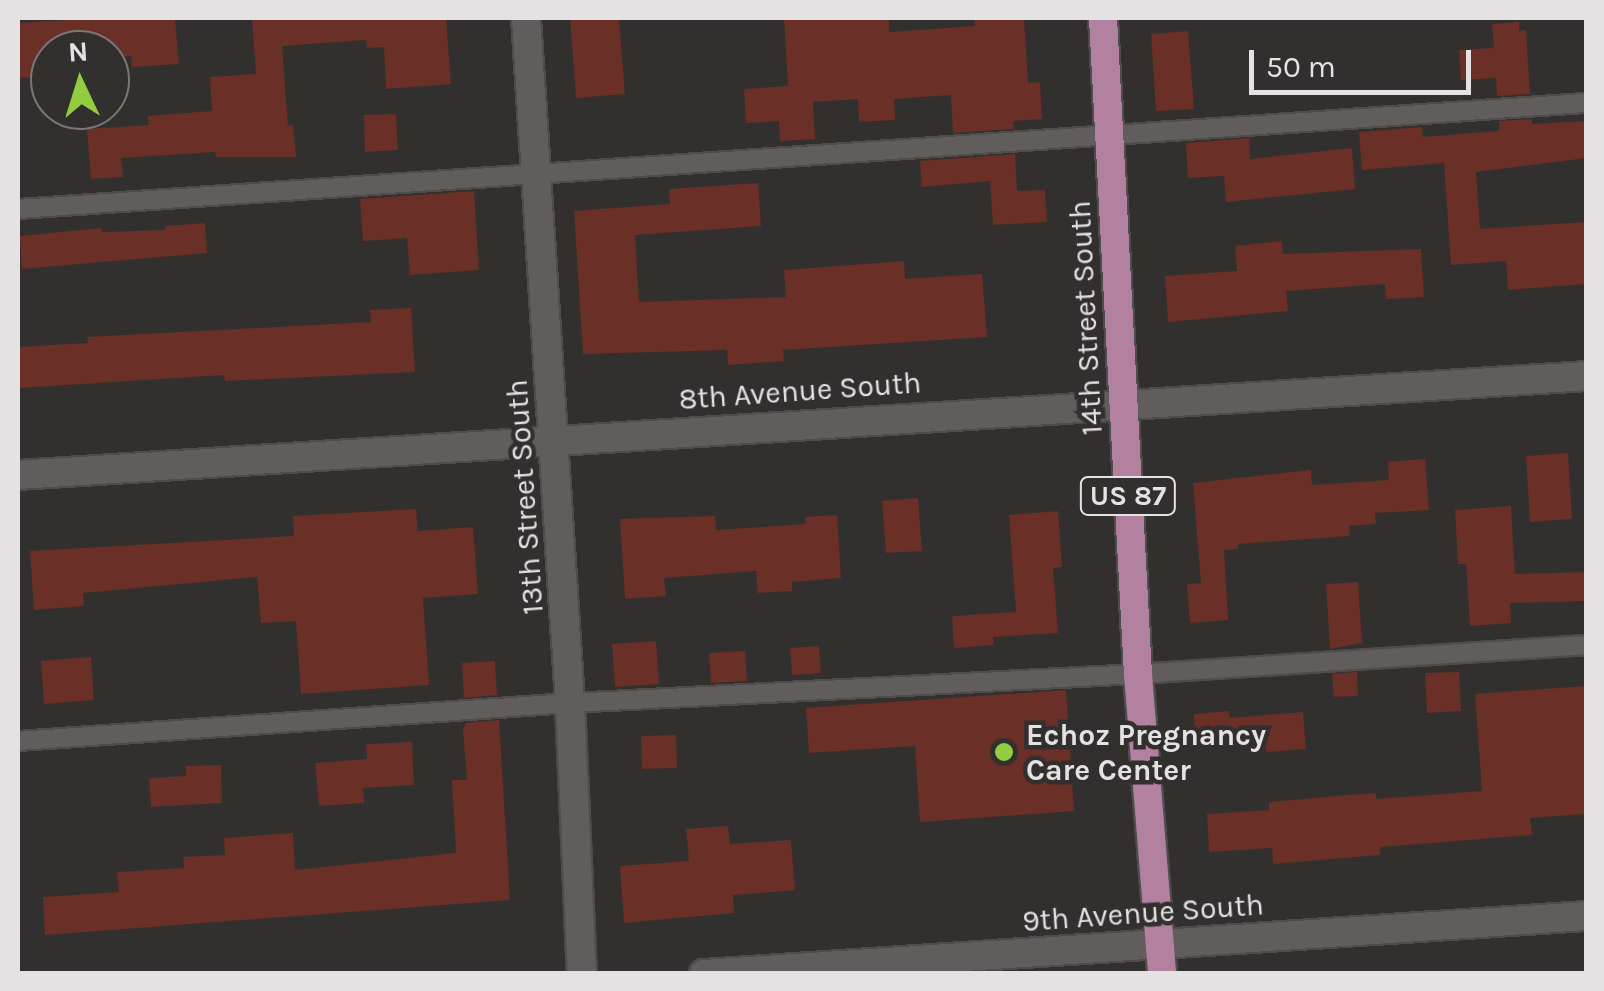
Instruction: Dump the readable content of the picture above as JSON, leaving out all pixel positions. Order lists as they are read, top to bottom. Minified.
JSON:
{"streets":{"main road":["14th Street South","US 87"],"street":["8th Avenue South","13th Street South","9th Avenue South"]},"crossings":[["14th Street South","8th Avenue South"],["14th Street South","9th Avenue South"],["8th Avenue South","13th Street South"]],"places":["Echoz Pregnancy Care Center"],"scale_bar":"50 m","north":"top"}
